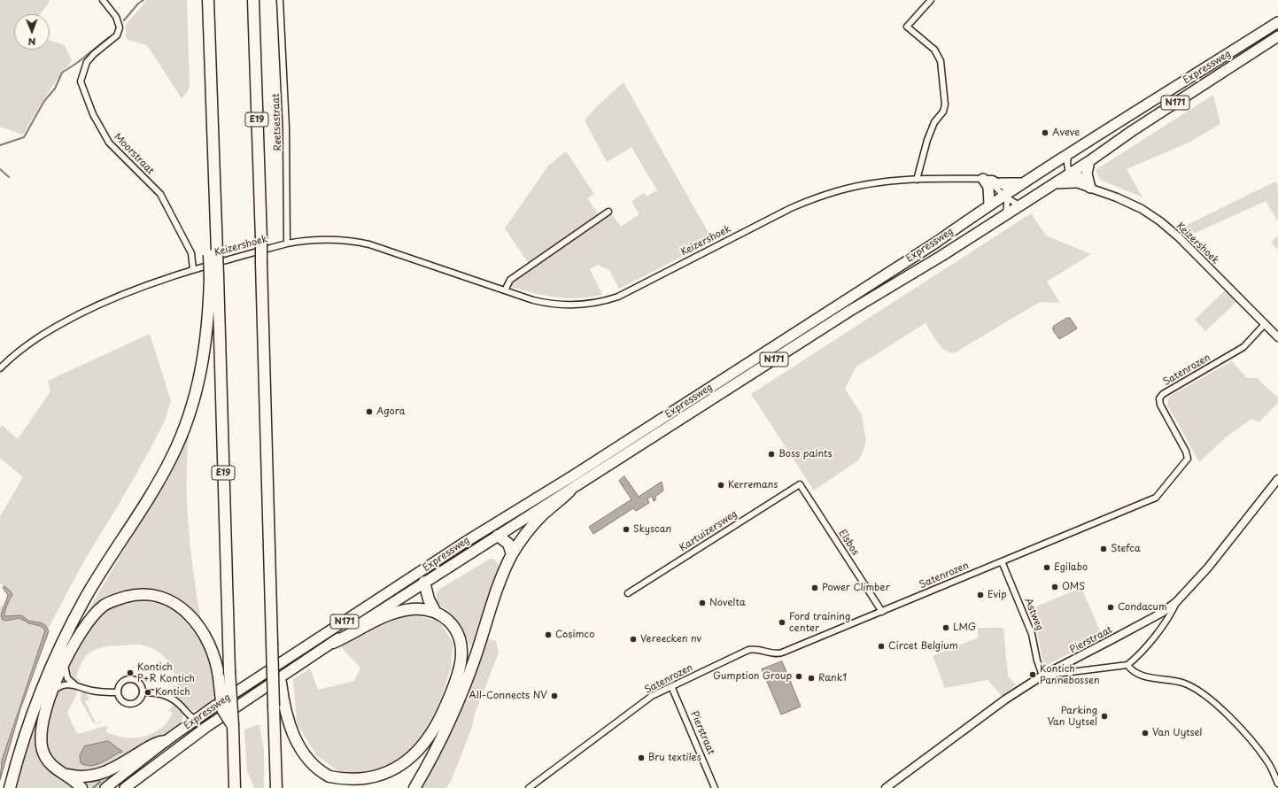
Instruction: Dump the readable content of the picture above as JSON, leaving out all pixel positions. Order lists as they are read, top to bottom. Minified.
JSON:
{"streets":{"highway":["Expressweg","N171","E19"],"street":["Reetsestraat","Moorstraat","Keizershoek","Satenrozen","Kartuizersweg","Elsbos","Astweg","Pierstraat"]},"crossings":[["Expressweg","Keizershoek"],["Reetsestraat","Keizershoek"],["Moorstraat","Keizershoek"],["Keizershoek","Satenrozen"],["Satenrozen","Elsbos"],["Satenrozen","Astweg"],["Satenrozen","Pierstraat"],["Kartuizersweg","Elsbos"],["Astweg","Pierstraat"]],"places":["Aveve","Agora","Boss paints","Kerremans","Skyscan","Stefca","Egilabo","OMS","Power Climber","Evip","Novelta","Condacum","Ford training center","LMG","Cosimco","Vereecken nv","Circet Belgium","Kontich P+R Kontich","Kontich Pannebossen","Gumption Group","Rank1","Kontich","All-Connects NV","Parking Van Uytsel","Van Uytsel","Bru textiles"],"north":"bottom"}
